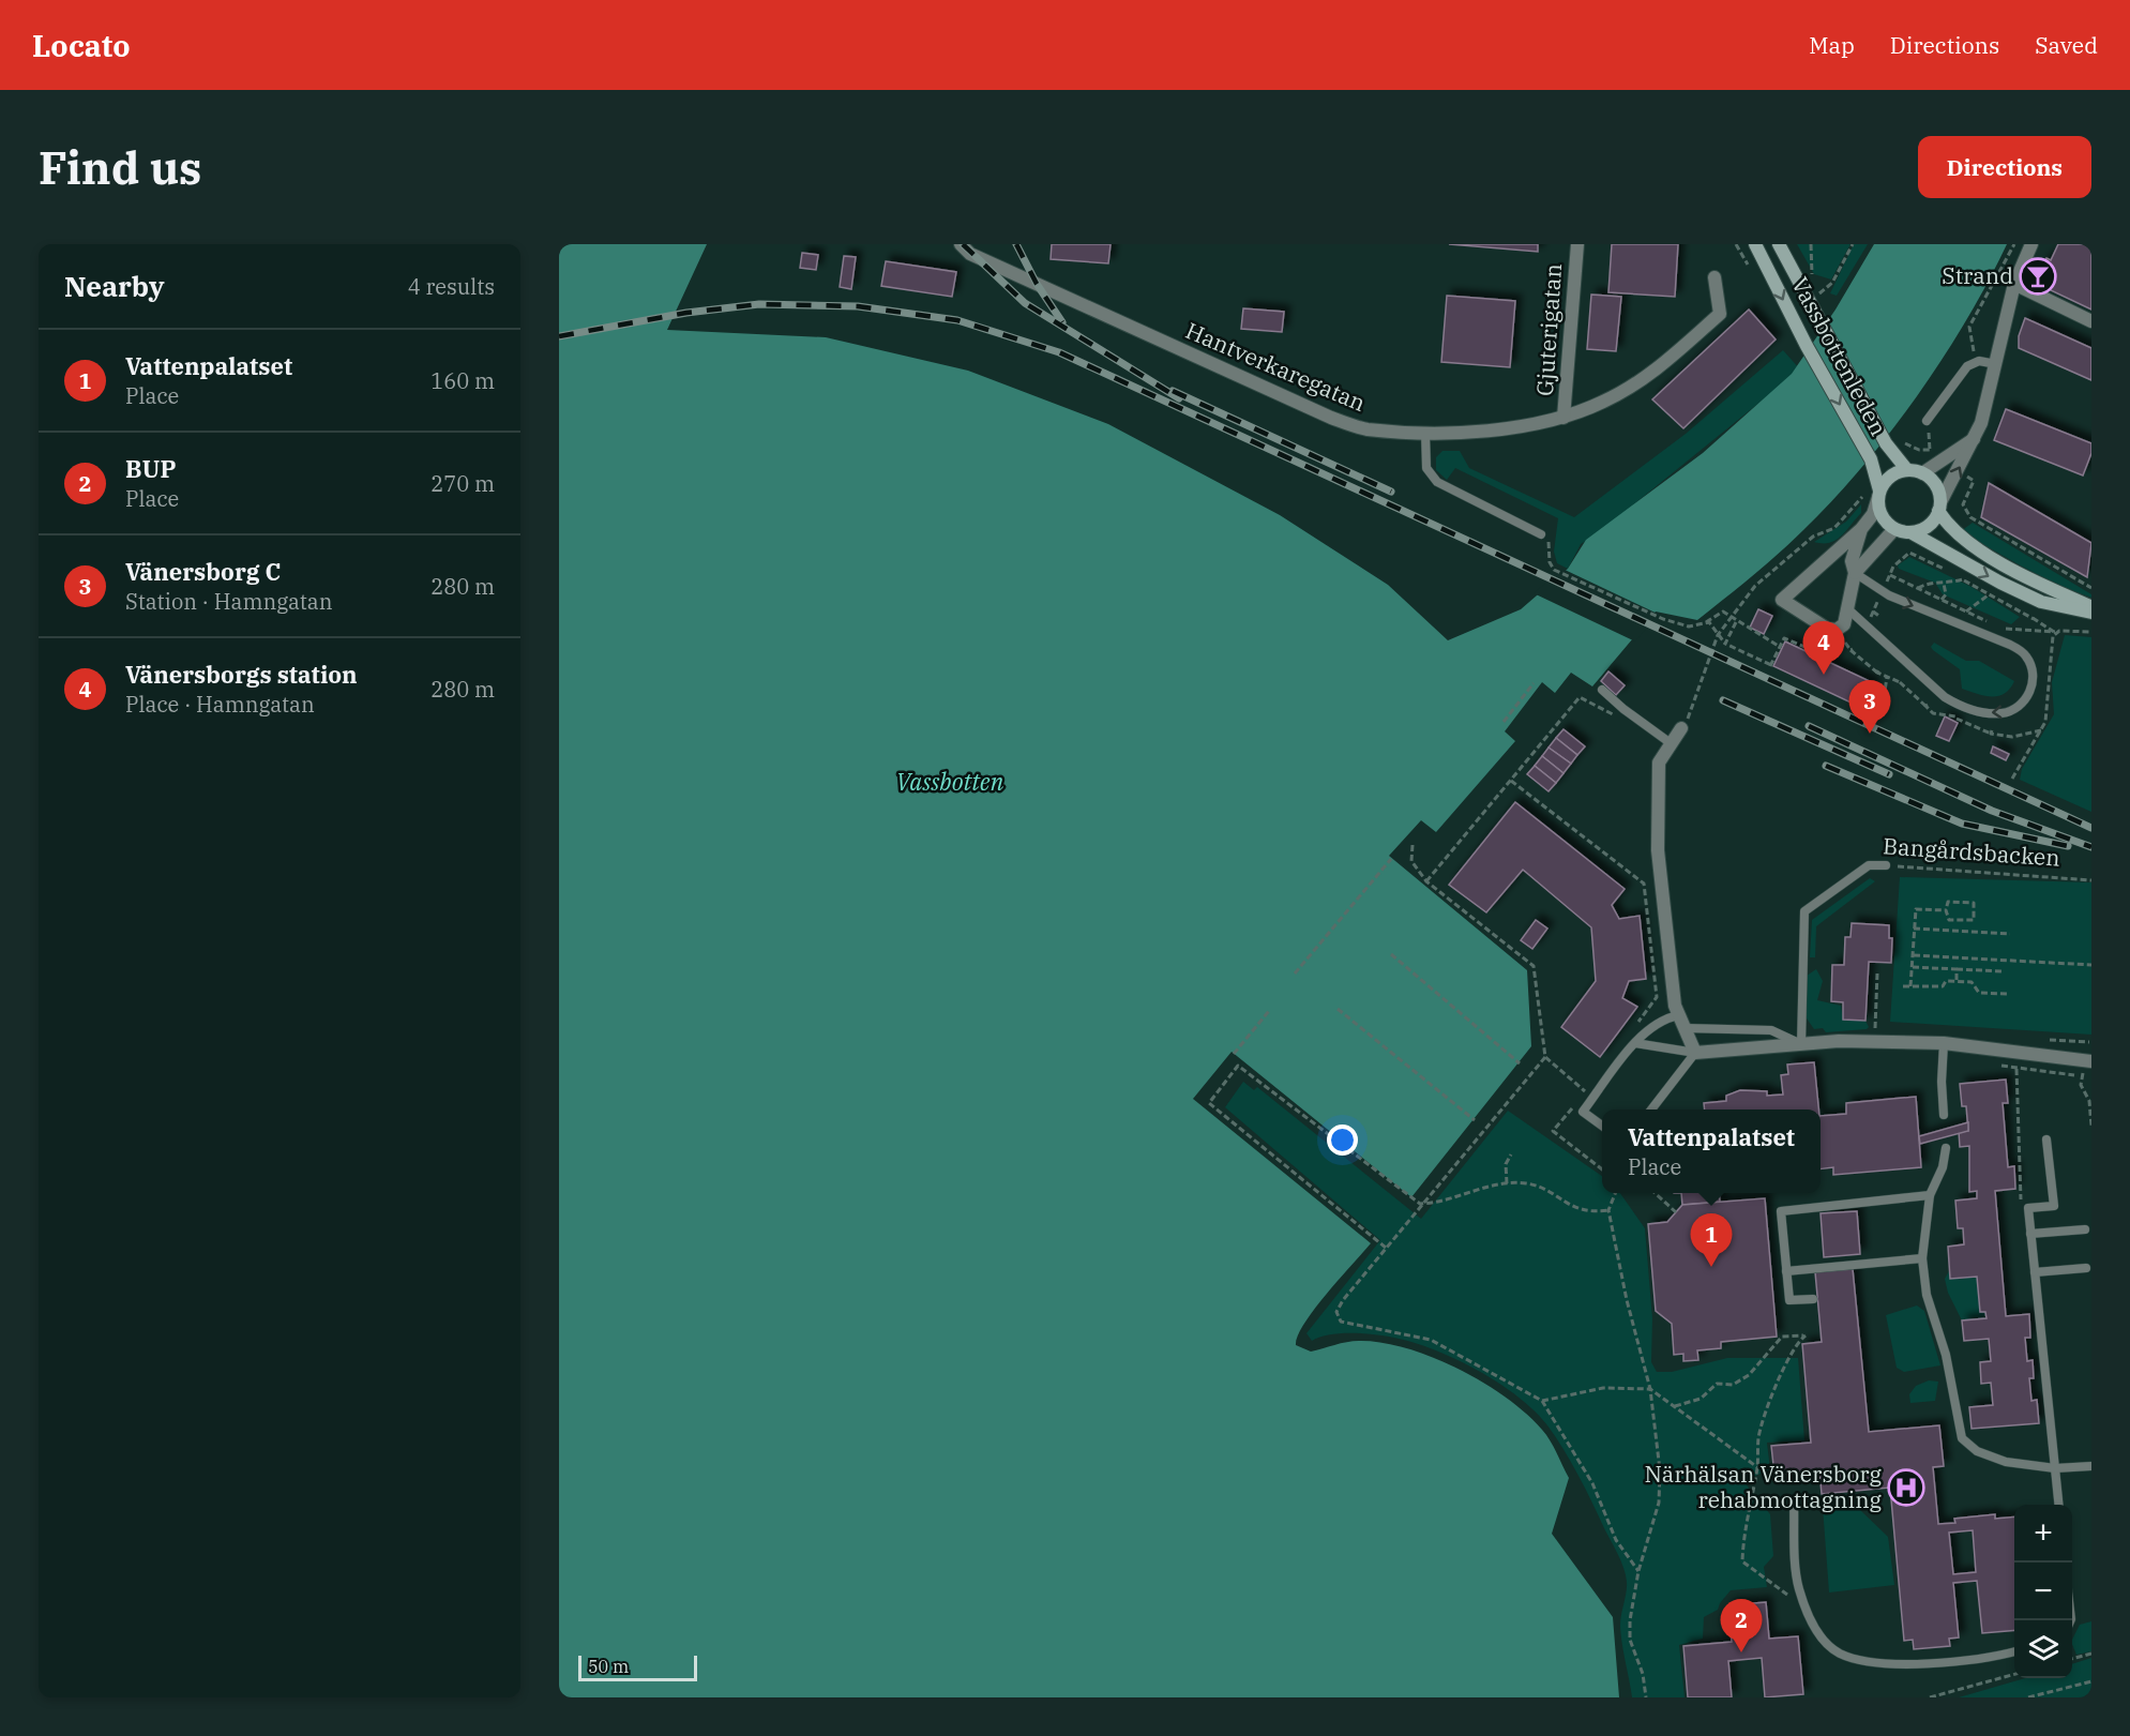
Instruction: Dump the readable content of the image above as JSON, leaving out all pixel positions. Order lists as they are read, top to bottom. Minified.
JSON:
{"streets":{"main road":["Vassbottenleden"],"street":["Gjuterigatan","Hantverkaregatan"],"lane":["Bangårdsbacken"]},"crossings":[["Gjuterigatan","Hantverkaregatan"]],"water":["Vassbotten"],"places":{"bar":["Strand"],"hospital":["Närhälsan Vänersborg rehabmottagning"]},"scale_bar":"50 m","page":{"header":"Locato","nav":["Map","Directions","Saved"],"buttons":"Directions","title":"Find us","heading":["Nearby","4 results"],"list":[{"mark":"1","name":"Vattenpalatset","note":"Place","value":"160 m"},{"mark":"2","name":"BUP","note":"Place","value":"270 m"},{"mark":"3","name":"Vänersborg C","note":"Station · Hamngatan","value":"280 m"},{"mark":"4","name":"Vänersborgs station","note":"Place · Hamngatan","value":"280 m"}],"pins":["4","3","1","2"],"popup":["Vattenpalatset","Place"],"map_buttons":["+","−"],"scale":"50 m"}}
